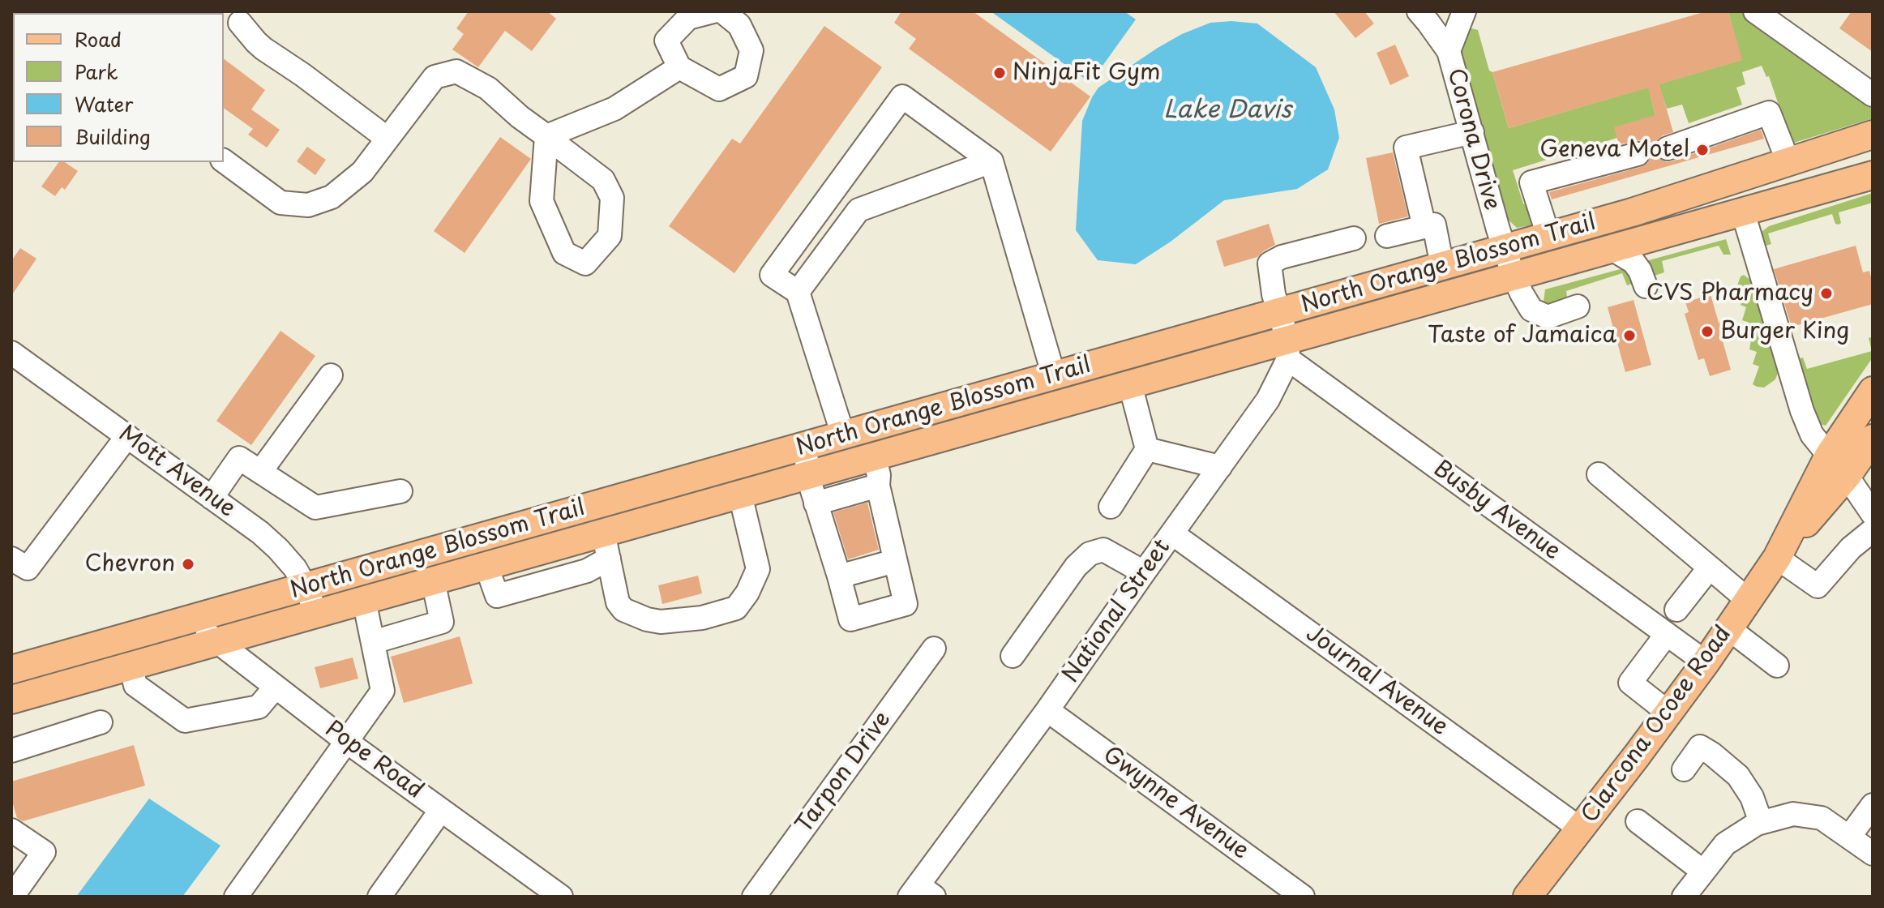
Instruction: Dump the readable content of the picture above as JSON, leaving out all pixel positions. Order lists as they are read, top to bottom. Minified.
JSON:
{"streets":{"main road":["North Orange Blossom Trail","Clarcona Ocoee Road"],"street":["Corona Drive","Mott Avenue","Busby Avenue","National Street","Journal Avenue","Pope Road","Tarpon Drive","Gwynne Avenue"]},"crossings":[["Corona Drive","North Orange Blossom Trail"],["North Orange Blossom Trail","Mott Avenue"],["North Orange Blossom Trail","Busby Avenue"],["North Orange Blossom Trail","National Street"],["North Orange Blossom Trail","Pope Road"],["Busby Avenue","National Street"],["Busby Avenue","Clarcona Ocoee Road"],["National Street","Journal Avenue"],["National Street","Gwynne Avenue"],["Journal Avenue","Clarcona Ocoee Road"]],"water":["Lake Davis"],"places":["NinjaFit Gym","Geneva Motel","CVS Pharmacy","Burger King","Taste of Jamaica","Chevron"],"legend":["Road","Park","Water","Building"]}
